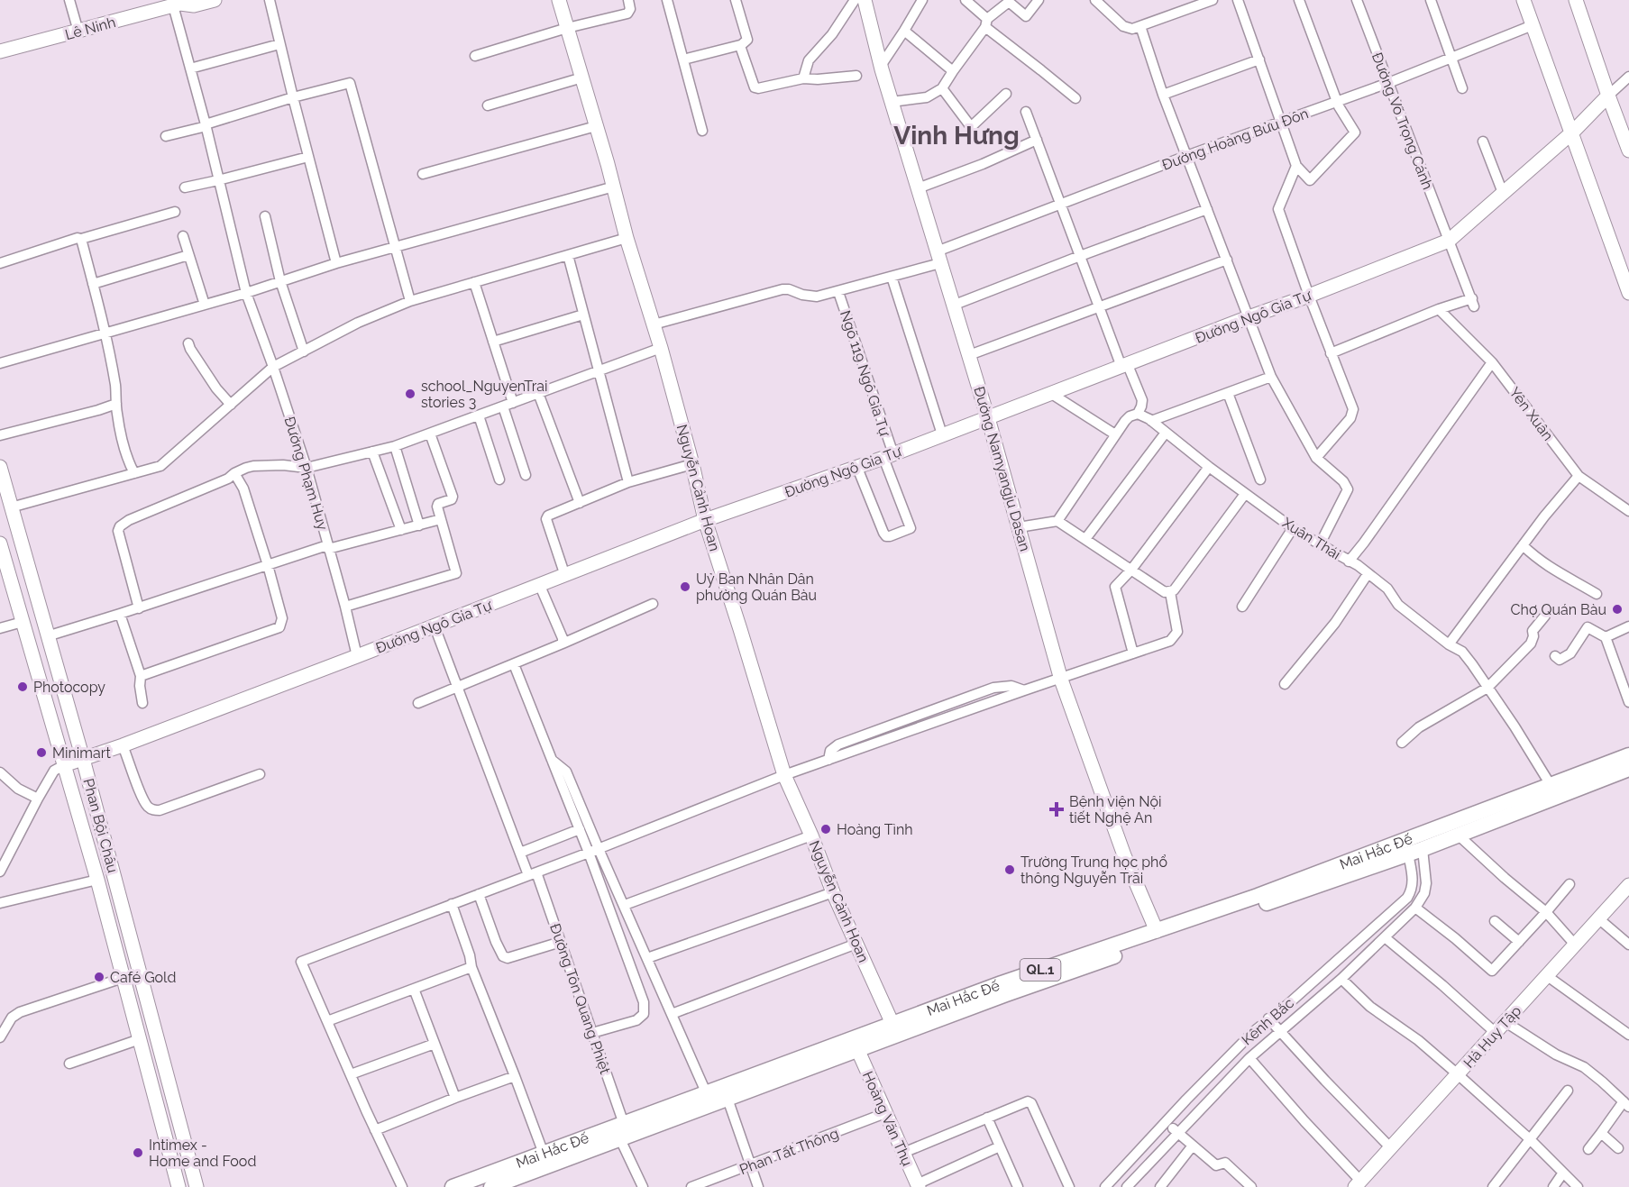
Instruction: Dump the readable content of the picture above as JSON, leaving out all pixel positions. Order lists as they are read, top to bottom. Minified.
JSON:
{"streets":{"main road":["Mai Hắc Đế","QL.1"],"street":["Lê Ninh","Đường Võ Trọng Cánh","Đường Hoàng Bửu Đôn","Đường Ngô Gia Tự","Ngõ 119 Ngô Gia Tự","Yên Xuân","Đường Namyangju Dasan","Đường Phạm Huy","Nguyễn Cảnh Hoan","Xuân Thái","Phan Bội Châu","Đường Tôn Quang Phiệt","Kênh Bắc","Hà Huy Tập","Hoàng Văn Thụ","Phan Tất Thông"]},"crossings":[["Lê Ninh","Đường Phạm Huy"],["Đường Võ Trọng Cánh","Đường Hoàng Bửu Đôn"],["Đường Võ Trọng Cánh","Đường Ngô Gia Tự"],["Đường Võ Trọng Cánh","Yên Xuân"],["Đường Hoàng Bửu Đôn","Ngõ 119 Ngô Gia Tự"],["Đường Hoàng Bửu Đôn","Đường Namyangju Dasan"],["Đường Hoàng Bửu Đôn","Nguyễn Cảnh Hoan"],["Đường Ngô Gia Tự","Ngõ 119 Ngô Gia Tự"],["Đường Ngô Gia Tự","Đường Namyangju Dasan"],["Đường Ngô Gia Tự","Đường Phạm Huy"],["Đường Ngô Gia Tự","Nguyễn Cảnh Hoan"],["Đường Ngô Gia Tự","Phan Bội Châu"],["Đường Ngô Gia Tự","Đường Tôn Quang Phiệt"],["Đường Namyangju Dasan","Mai Hắc Đế"],["Nguyễn Cảnh Hoan","Mai Hắc Đế"],["Xuân Thái","Mai Hắc Đế"],["Mai Hắc Đế","Đường Tôn Quang Phiệt"],["Mai Hắc Đế","Hoàng Văn Thụ"],["Hoàng Văn Thụ","Phan Tất Thông"]],"districts":["Vinh Hưng"],"places":{"other":["school_NguyenTrai stories 3","Uỷ Ban Nhân Dân phường Quán Bàu","Chợ Quán Bàu","Photocopy","Minimart","Hoàng Tình","Trường Trung học phổ thông Nguyễn Trãi","Café Gold","Intimex - Home and Food"],"health":["Bệnh viện Nội tiết Nghệ An"]}}
